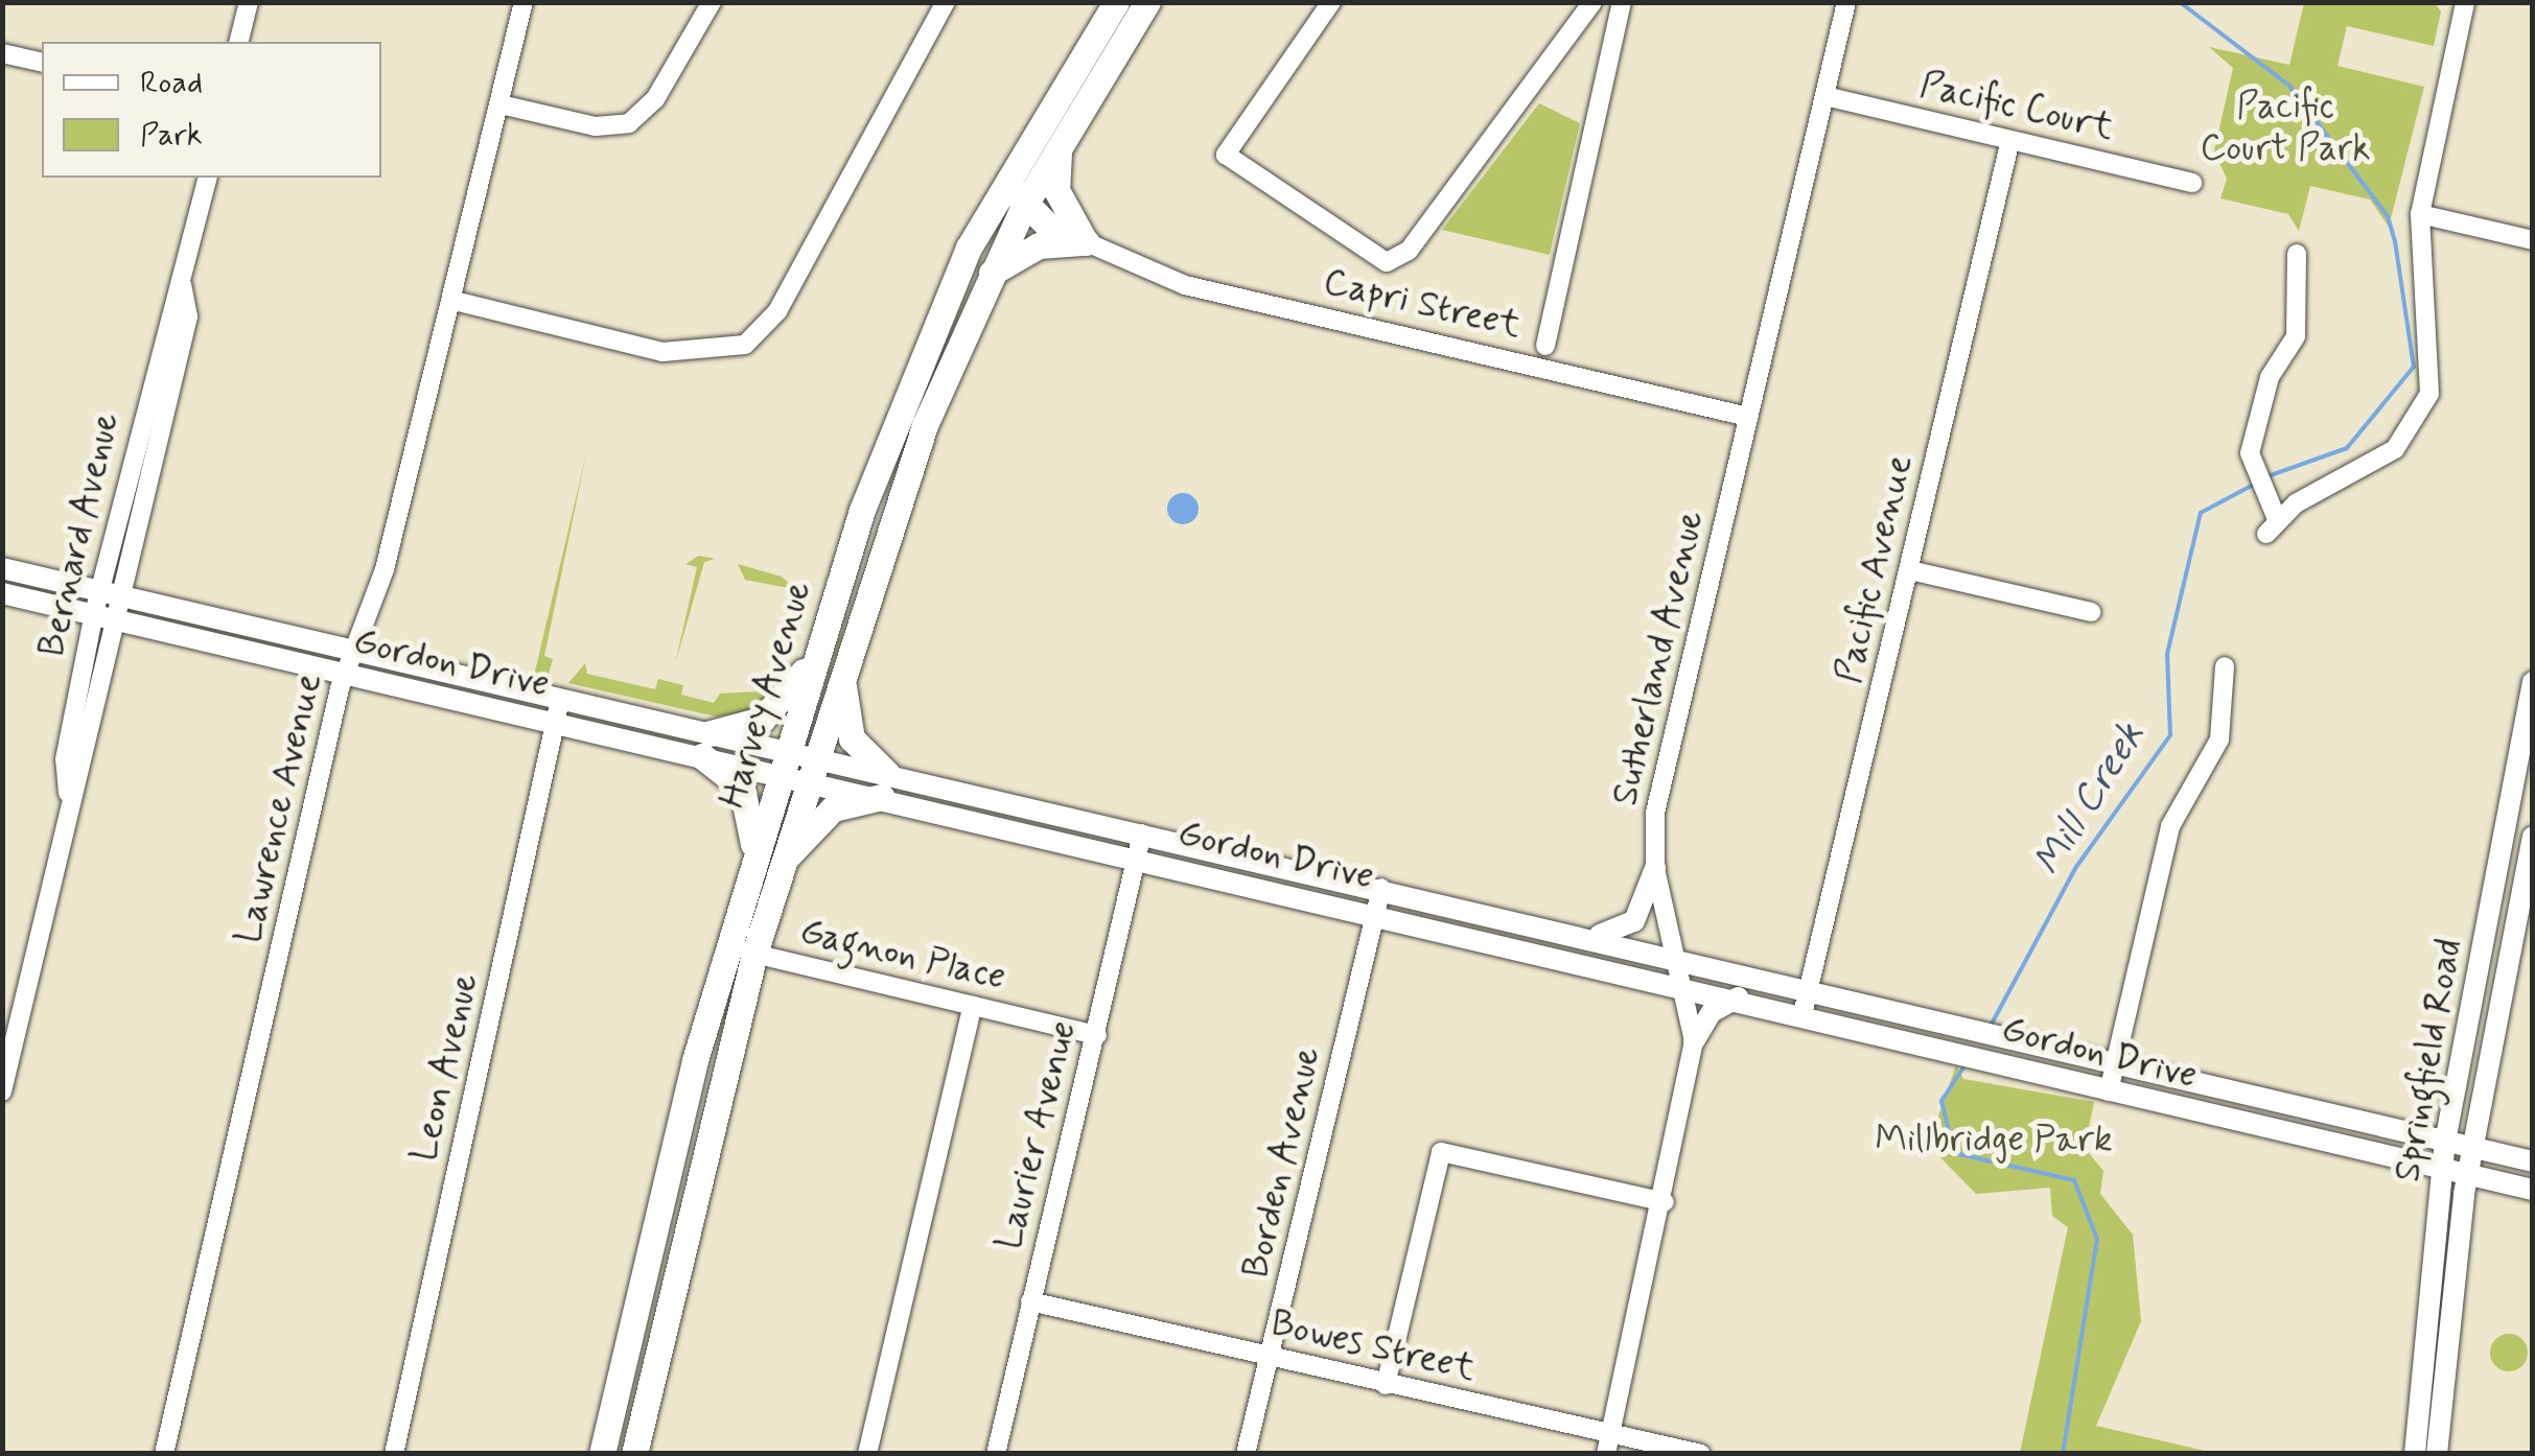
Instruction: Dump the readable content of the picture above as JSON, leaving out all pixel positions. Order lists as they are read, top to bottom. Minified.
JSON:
{"streets":{"highway":["Harvey Avenue"],"main road":["Gordon Drive","Springfield Road"],"street":["Pacific Court","Capri Street","Bernard Avenue","Pacific Avenue","Sutherland Avenue","Lawrence Avenue","Gagnon Place","Leon Avenue","Laurier Avenue","Borden Avenue","Bowes Street"]},"crossings":[["Pacific Court","Pacific Avenue"],["Pacific Court","Sutherland Avenue"],["Capri Street","Sutherland Avenue"],["Bernard Avenue","Gordon Drive"],["Pacific Avenue","Gordon Drive"],["Sutherland Avenue","Gordon Drive"],["Sutherland Avenue","Bowes Street"],["Gordon Drive","Harvey Avenue"],["Gordon Drive","Lawrence Avenue"],["Gordon Drive","Springfield Road"],["Gordon Drive","Leon Avenue"],["Gordon Drive","Laurier Avenue"],["Gordon Drive","Borden Avenue"],["Harvey Avenue","Gagnon Place"],["Gagnon Place","Laurier Avenue"],["Laurier Avenue","Bowes Street"],["Borden Avenue","Bowes Street"]],"water":["Mill Creek"],"parks":["Pacific Court Park","Millbridge Park"],"legend":["Road","Park"]}
